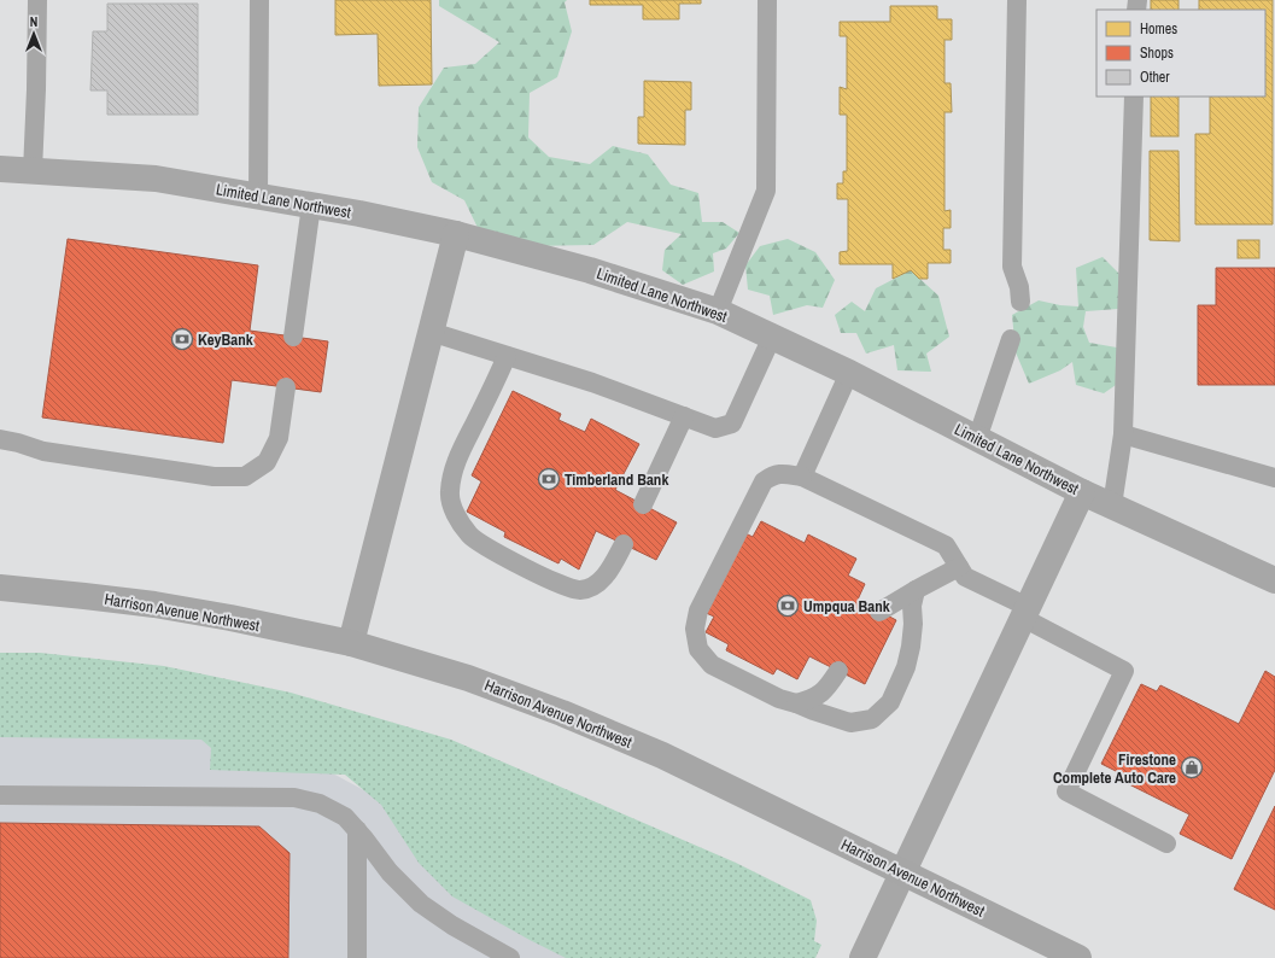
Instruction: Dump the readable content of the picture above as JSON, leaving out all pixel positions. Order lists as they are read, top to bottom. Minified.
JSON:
{"streets":{"main road":["Harrison Avenue Northwest"],"street":["Limited Lane Northwest"]},"places":{"bank":["KeyBank","Timberland Bank","Umpqua Bank"],"shop":["Firestone Complete Auto Care"]},"legend":["Homes","Shops","Other"],"north":"top"}
